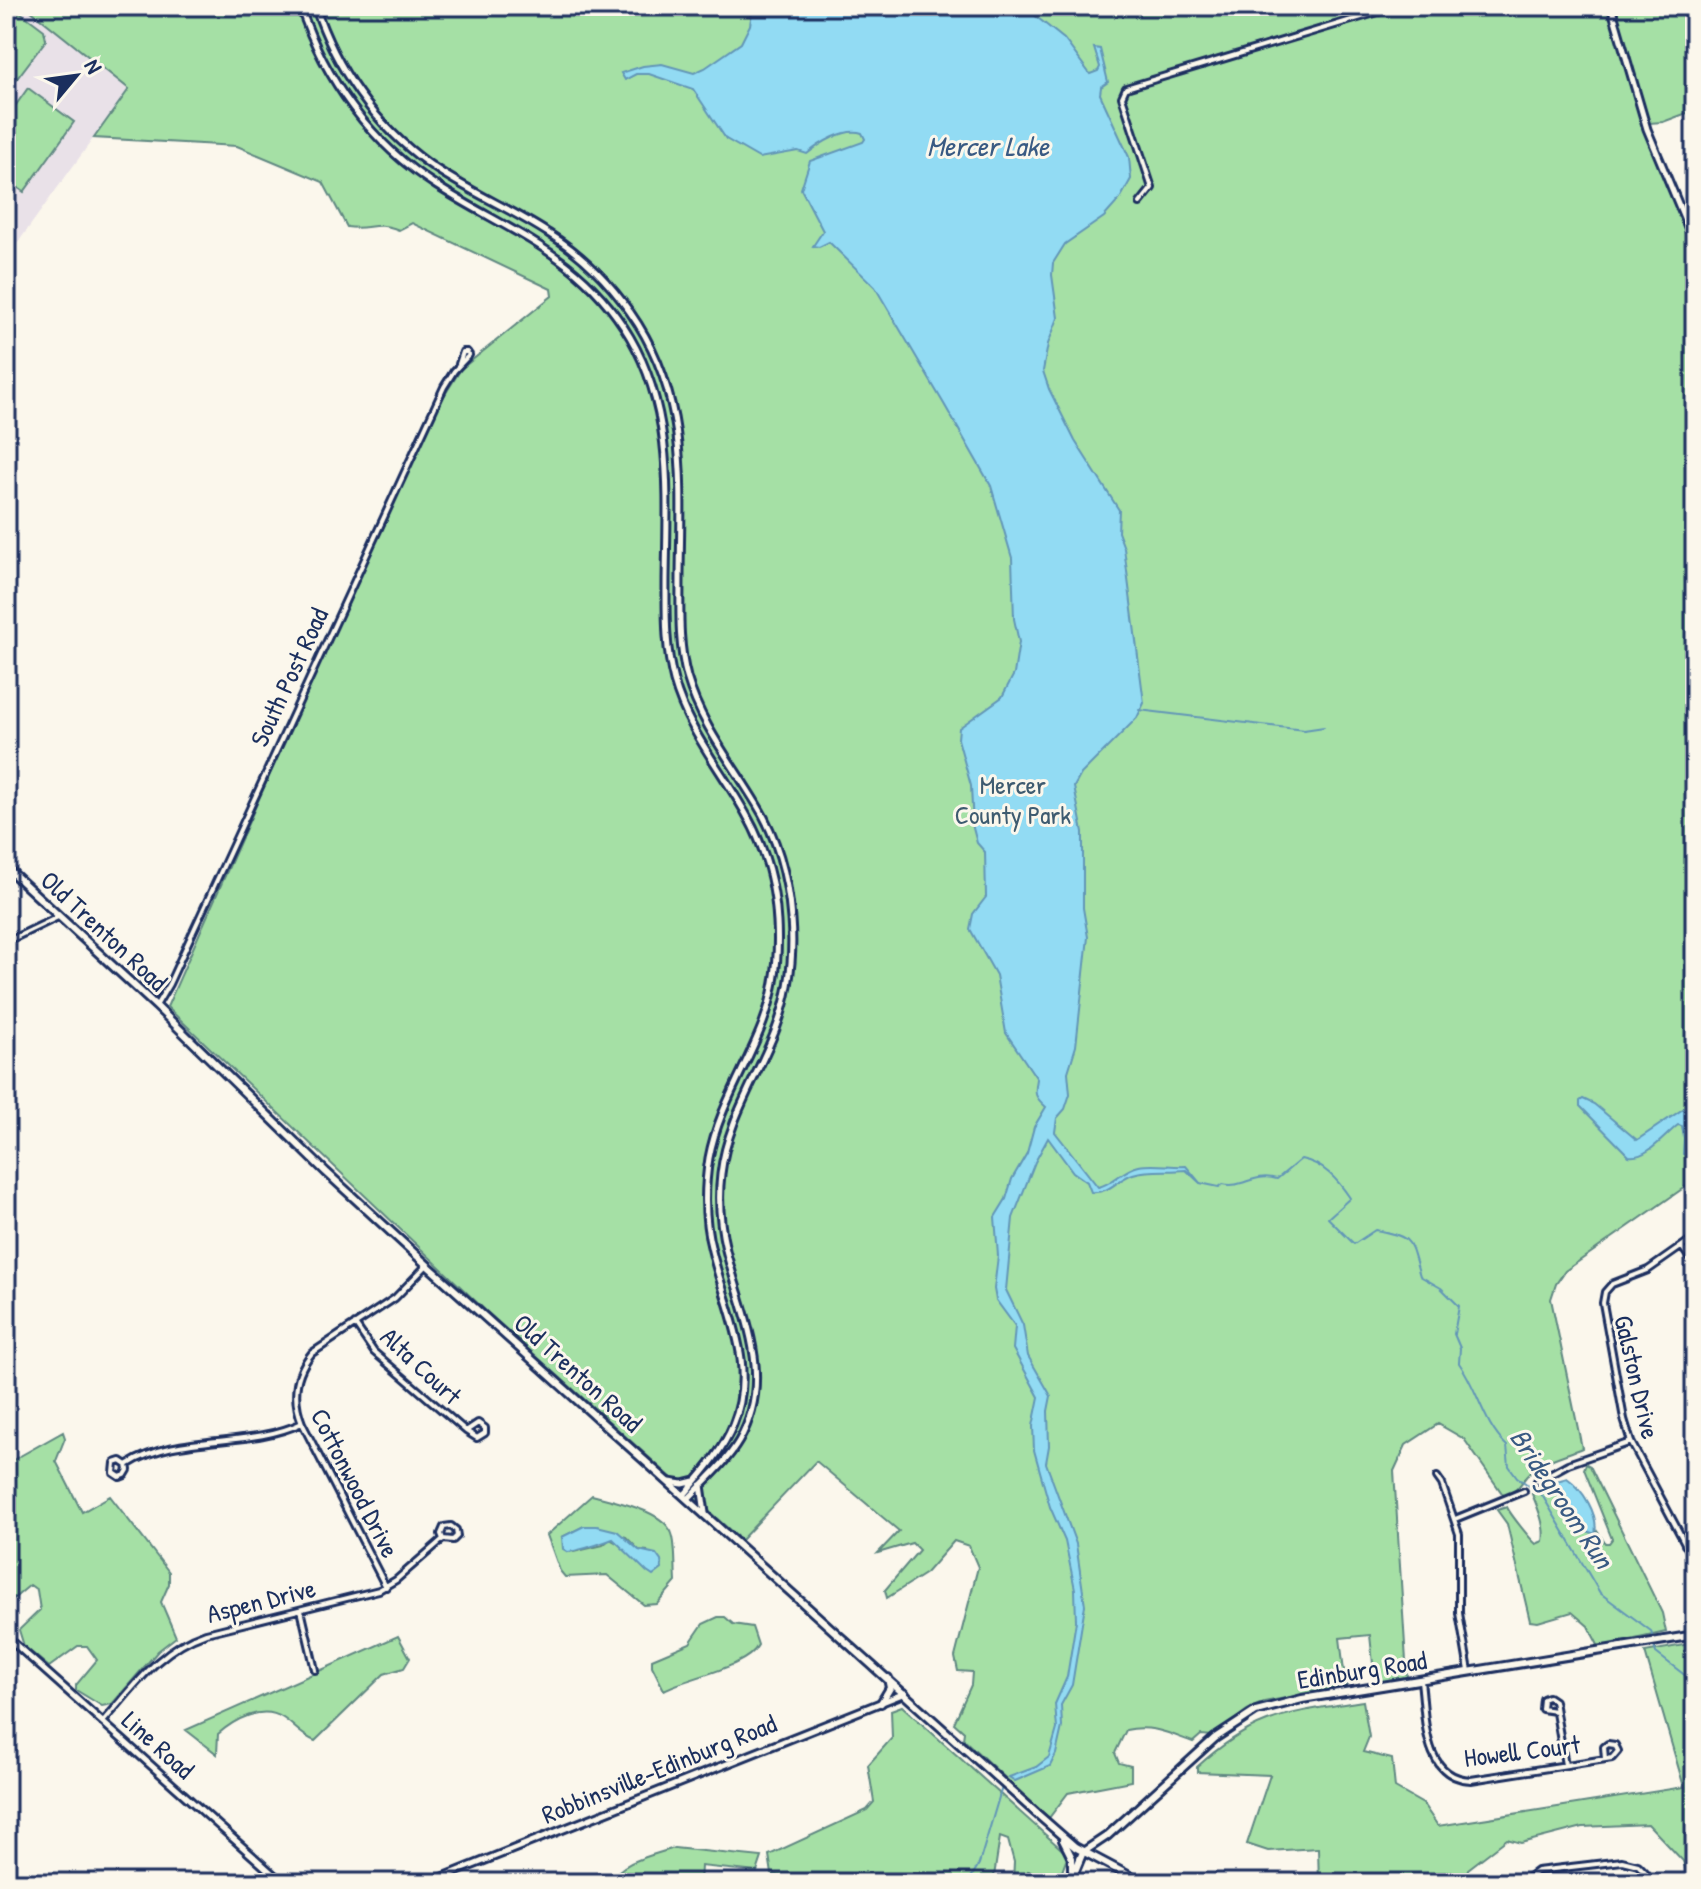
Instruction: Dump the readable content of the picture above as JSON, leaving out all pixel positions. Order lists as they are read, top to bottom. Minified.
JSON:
{"streets":{"main road":["Old Trenton Road","Edinburg Road"],"street":["South Post Road","Alta Court","Galston Drive","Cottonwood Drive","Aspen Drive","Line Road","Howell Court","Robbinsville-Edinburg Road"]},"crossings":[["South Post Road","Old Trenton Road"],["Old Trenton Road","Cottonwood Drive"],["Old Trenton Road","Edinburg Road"],["Old Trenton Road","Robbinsville-Edinburg Road"],["Alta Court","Cottonwood Drive"],["Cottonwood Drive","Aspen Drive"],["Aspen Drive","Line Road"],["Edinburg Road","Howell Court"]],"water":["Mercer Lake","Bridegroom Run"],"parks":["Mercer County Park"],"north":"top right"}
